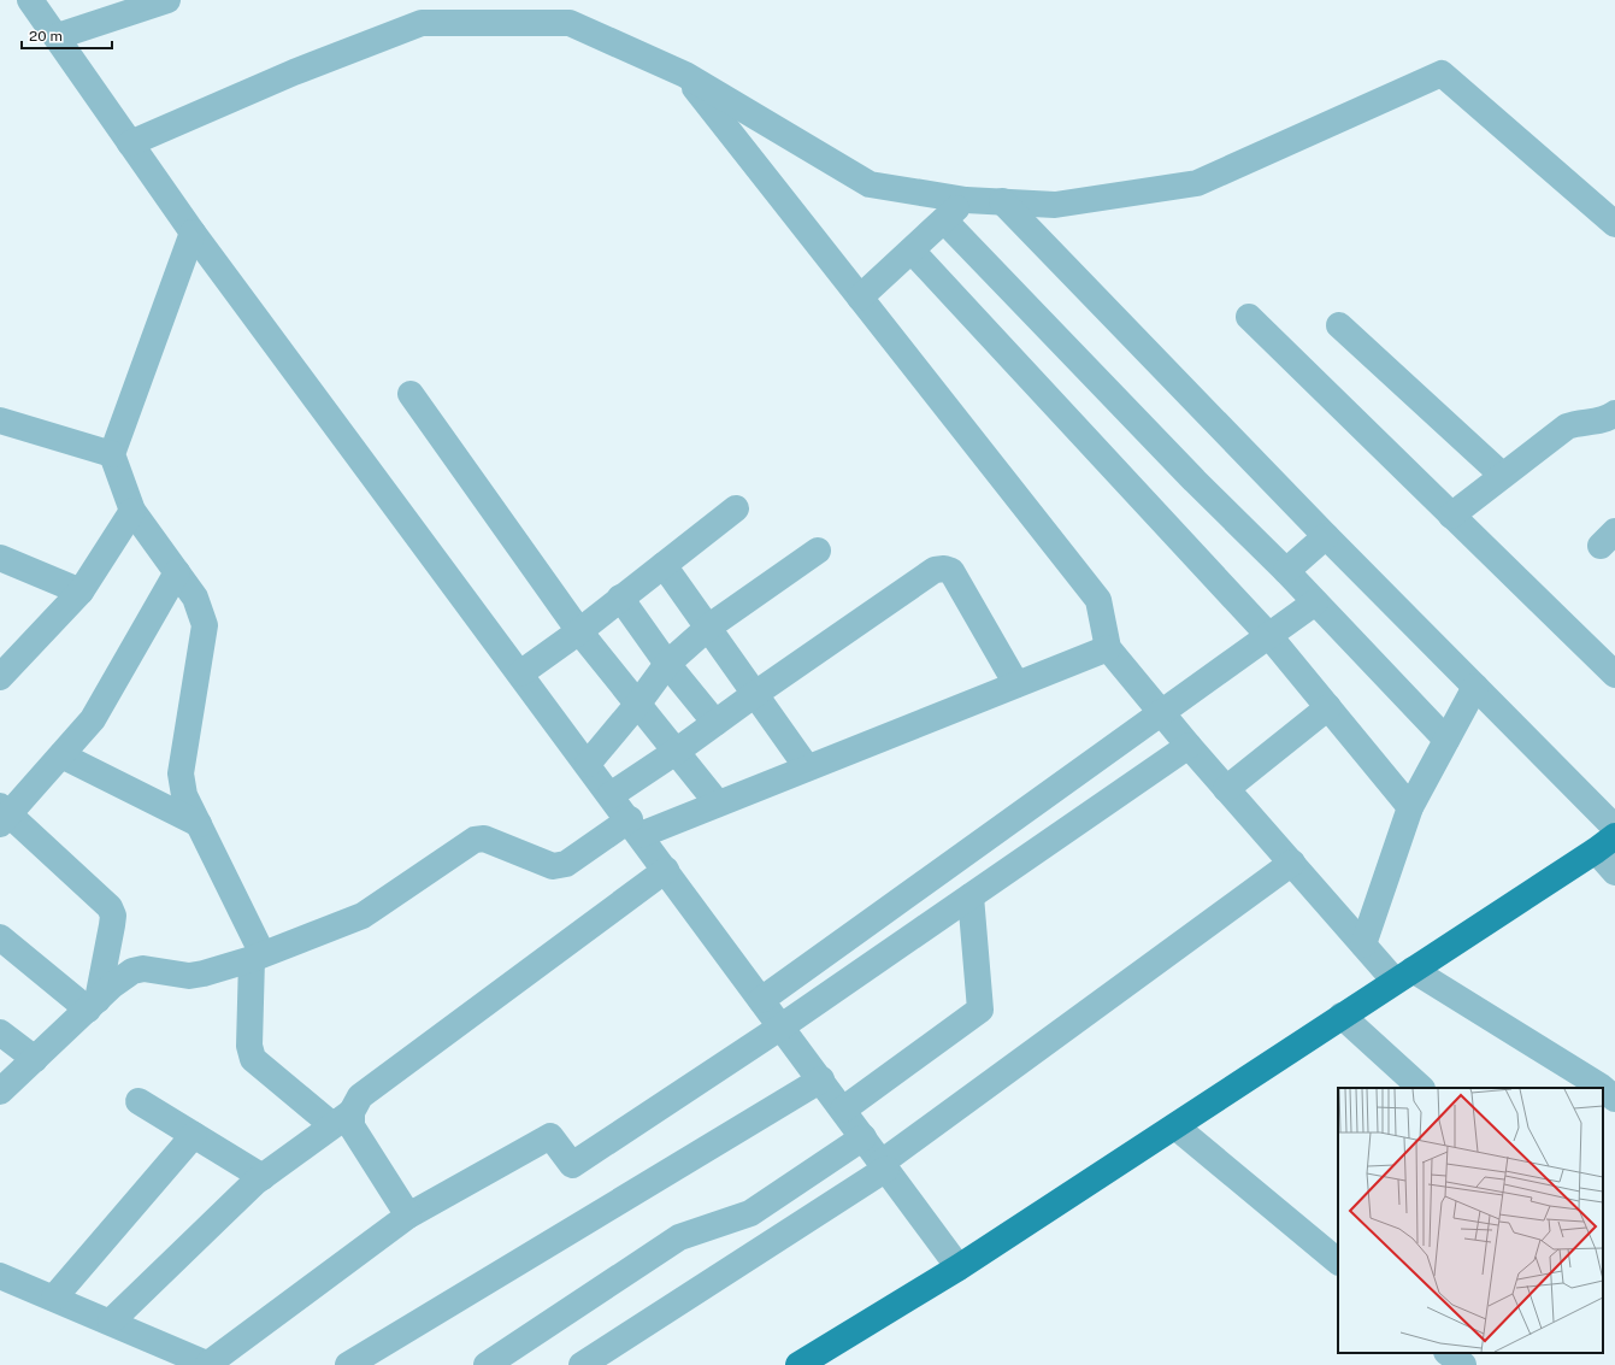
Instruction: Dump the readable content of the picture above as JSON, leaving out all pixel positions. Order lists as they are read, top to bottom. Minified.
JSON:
{"scale_bar":"20 m"}
